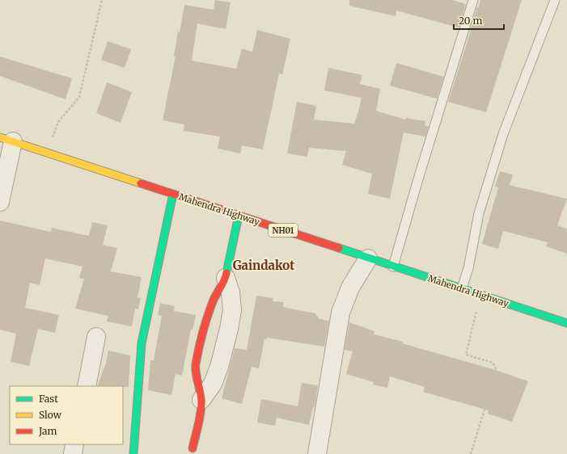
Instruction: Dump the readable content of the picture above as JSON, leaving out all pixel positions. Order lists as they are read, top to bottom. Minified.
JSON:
{"streets":{"main road":["Mahendra Highway","NH01"]},"districts":["Gaindakot"],"legend":["Fast","Slow","Jam"],"scale_bar":"20 m"}
